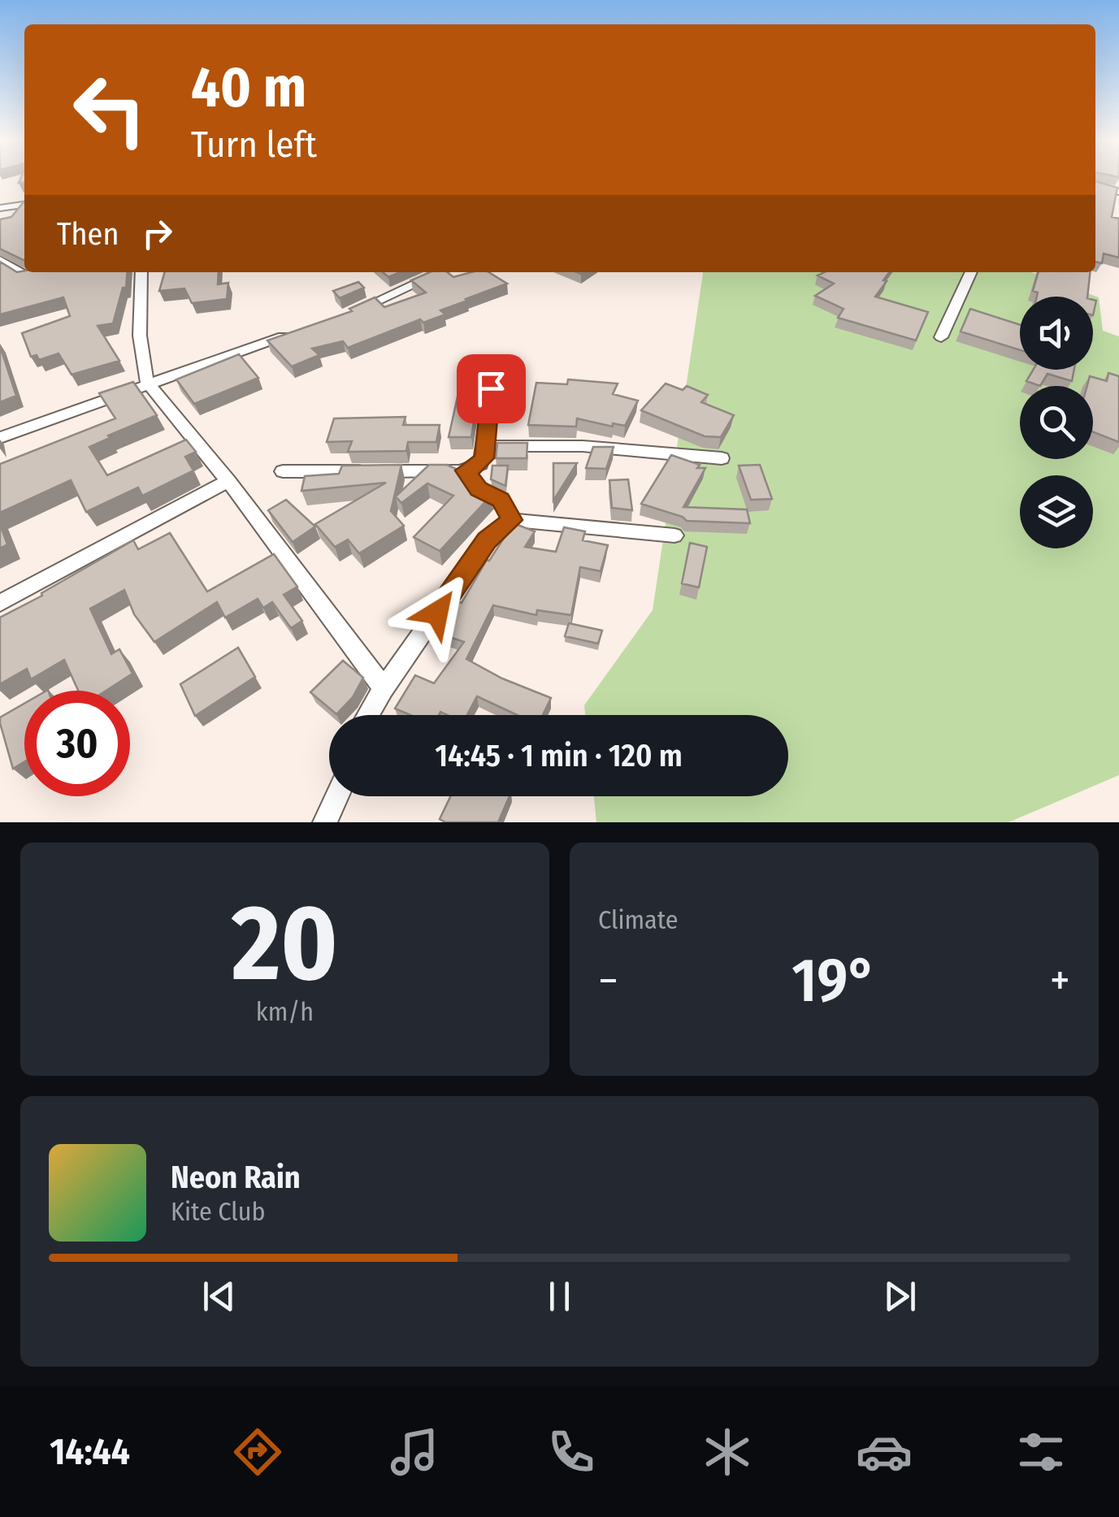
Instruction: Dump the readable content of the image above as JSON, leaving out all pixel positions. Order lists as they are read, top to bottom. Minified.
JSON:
{"page":{"turn":["40 m","Turn left"],"then":"Then","limit":"30","trip":"14:45 · 1 min · 120 m","tile":[["20","km/h"],"Climate"],"heat":["−","19°","+"],"song":["Neon Rain","Kite Club"],"tabs":"14:44"}}
